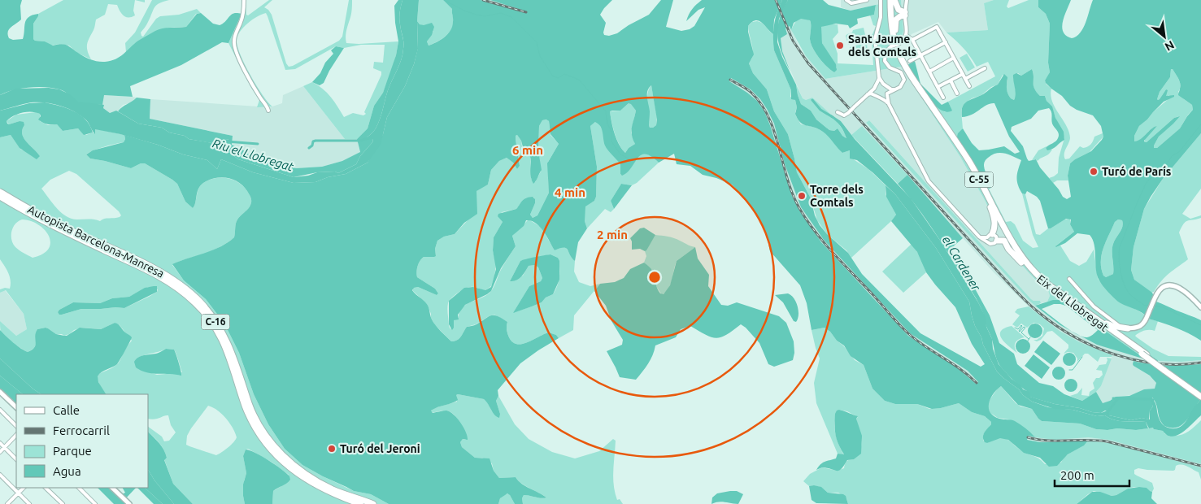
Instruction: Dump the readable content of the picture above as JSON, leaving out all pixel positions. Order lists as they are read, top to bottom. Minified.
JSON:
{"streets":{"highway":["C-55","Autopista Barcelona-Manresa","Eix del Llobregat","C-16"]},"water":["Riu el Llobregat","el Cardener"],"places":["Sant Jaume dels Comtals","Turó de París","Torre dels Comtals","Turó del Jeroni"],"legend":["Calle","Ferrocarril","Parque","Agua"],"scale_bar":"200 m","north":"bottom right","rings":["6 min","4 min","2 min"]}
